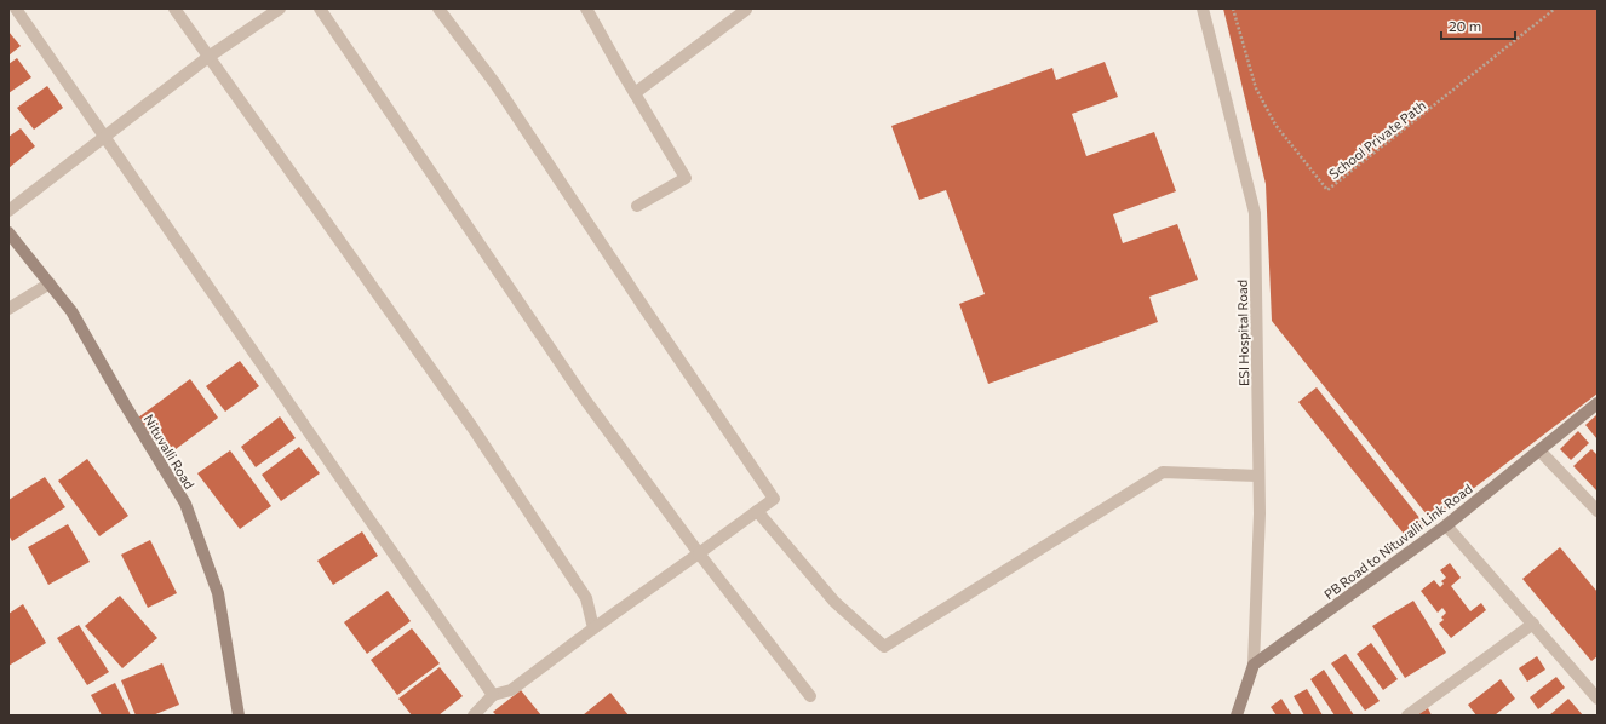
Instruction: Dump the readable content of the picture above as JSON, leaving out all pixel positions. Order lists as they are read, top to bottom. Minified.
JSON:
{"streets":{"street":["ESI Hospital Road","Nituvalli Road","PB Road to Nituvalli Link Road"],"path":["School Private Path"]},"crossings":[["ESI Hospital Road","PB Road to Nituvalli Link Road"]],"scale_bar":"20 m"}
